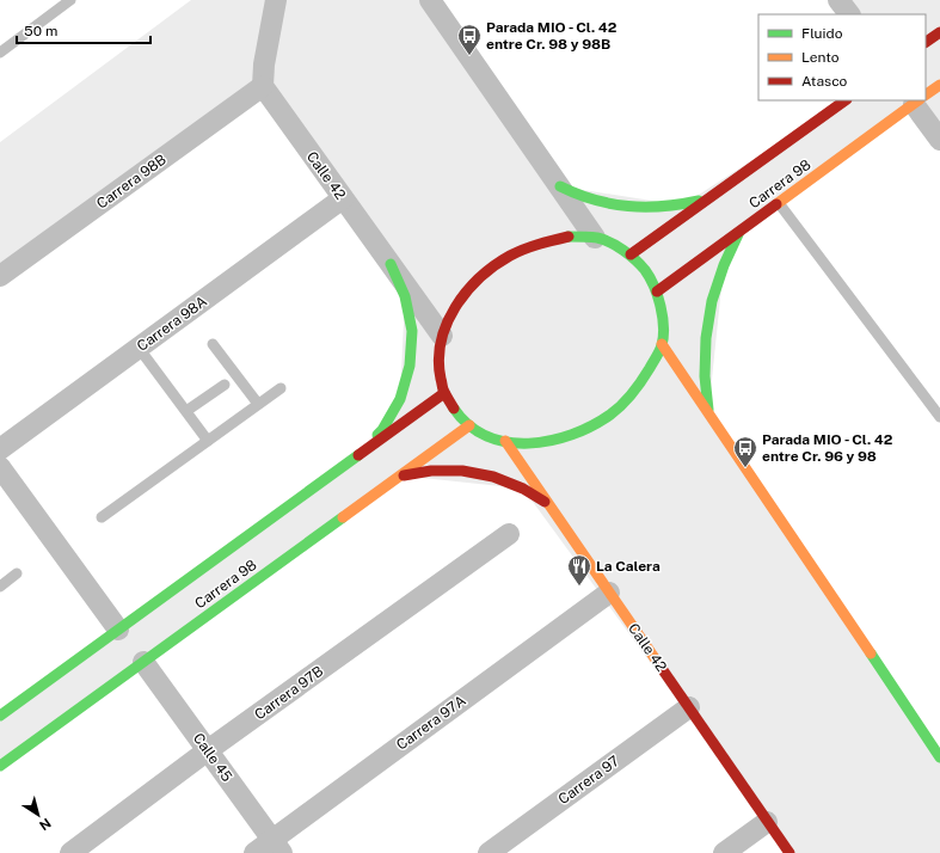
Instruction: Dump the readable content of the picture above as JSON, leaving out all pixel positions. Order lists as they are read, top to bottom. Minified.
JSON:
{"streets":{"street":["Calle 42","Carrera 98B","Carrera 98","Carrera 98A","Carrera 97B","Carrera 97A","Calle 45","Carrera 97"]},"crossings":[["Calle 42","Carrera 98B"],["Calle 42","Carrera 98A"],["Calle 42","Carrera 97A"],["Calle 42","Carrera 97"],["Carrera 98","Calle 45"],["Carrera 97B","Calle 45"],["Carrera 97A","Calle 45"]],"places":{"bus stop":["Parada MIO - Cl. 42 entre Cr. 98 y 98B","Parada MIO - Cl. 42 entre Cr. 96 y 98"],"restaurant":["La Calera"]},"legend":["Fluido","Lento","Atasco"],"scale_bar":"50 m","north":"bottom right"}
